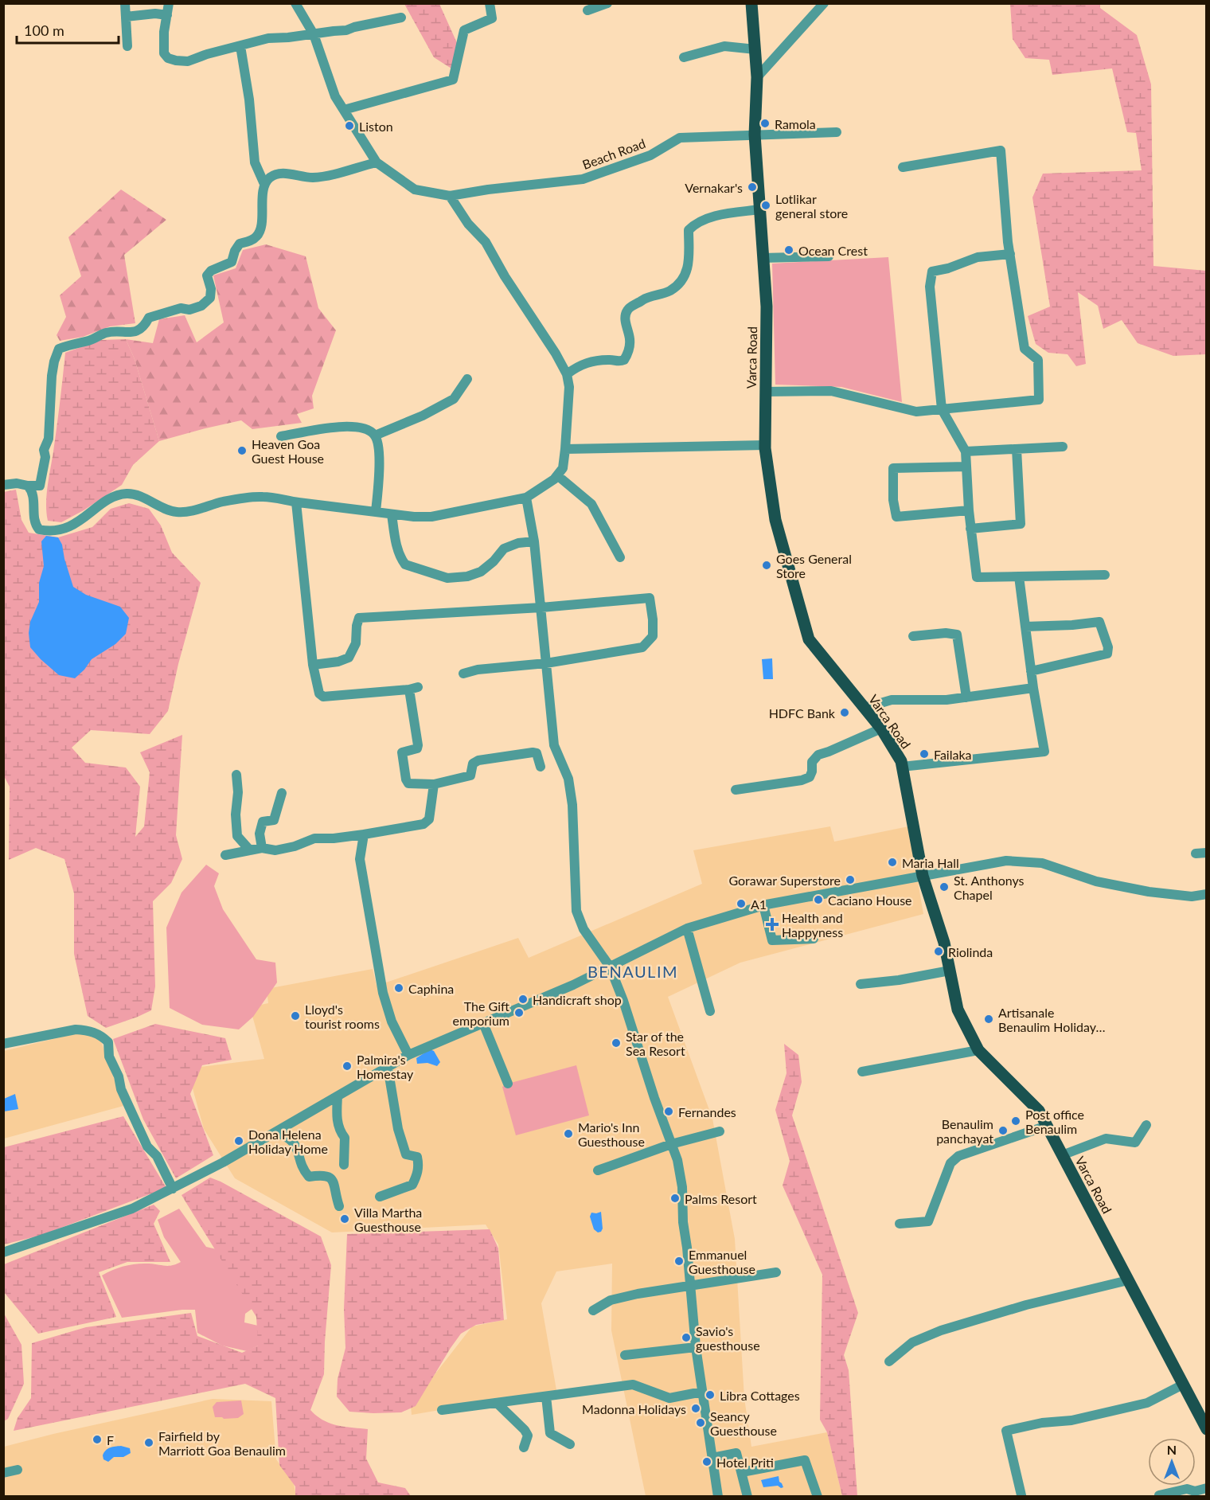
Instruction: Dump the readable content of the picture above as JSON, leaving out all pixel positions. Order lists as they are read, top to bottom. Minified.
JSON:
{"streets":{"main road":["Varca Road"],"street":["Beach Road"]},"crossings":[["Beach Road","Varca Road"]],"districts":["BENAULIM"],"places":{"other":["Ramola","Liston","Vernakar's","Lotlikar general store","Ocean Crest","Heaven Goa Guest House","Goes General Store","HDFC Bank","Failaka","Maria Hall","Gorawar Superstore","St. Anthonys Chapel","Caciano House","A1","Riolinda","Caphina","Handicraft shop","The Gift emporium","Lloyd's tourist rooms","Artisanale Benaulim Holiday…","Star of the Sea Resort","Palmira's Homestay","Fernandes","Post office Benaulim","Benaulim panchayat","Mario's Inn Guesthouse","Dona Helena Holiday Home","Palms Resort","Villa Martha Guesthouse","Emmanuel Guesthouse","Savio's guesthouse","Libra Cottages","Madonna Holidays","Seancy Guesthouse","F","Fairfield by Marriott Goa Benaulim","Hotel Priti"],"health":["Health and Happyness"]},"scale_bar":"100 m","north":"top"}
